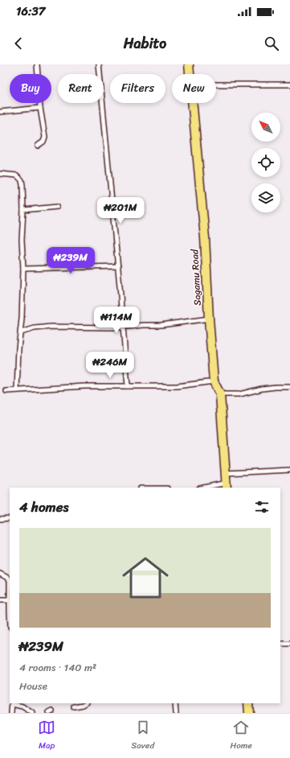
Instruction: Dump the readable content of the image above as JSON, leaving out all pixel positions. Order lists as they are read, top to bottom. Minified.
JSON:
{"streets":{"highway":["Sagamu Road"]},"north":"top left","page":{"status":"16:37","header":"Habito","chip":["Buy","Rent","Filters","New"],"price":["₦201M","₦239M","₦114M","₦246M"],"heading":"4 homes","list":[{"name":"₦239M","note":"4 rooms · 140 m² · House"}],"tabs":["Map","Saved","Home"]}}
